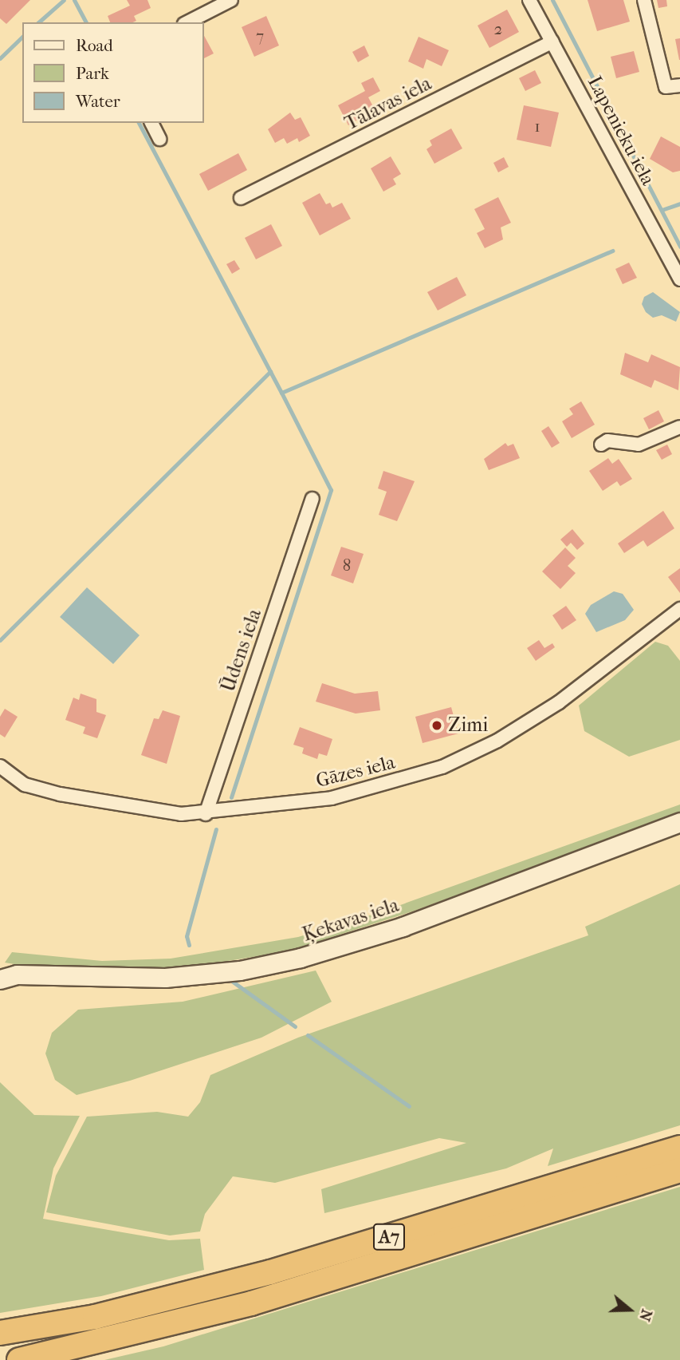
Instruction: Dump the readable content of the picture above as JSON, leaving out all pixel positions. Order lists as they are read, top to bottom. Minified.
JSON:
{"streets":{"highway":["A7"],"main road":["Ķekavas iela"],"street":["Tālavas iela","Lapenieku iela","Ūdens iela","Gāzes iela"]},"crossings":[["Tālavas iela","Lapenieku iela"],["Ūdens iela","Gāzes iela"]],"places":["Zimi"],"house_numbers":["2","7","1","8"],"legend":["Road","Park","Water"],"north":"right"}
